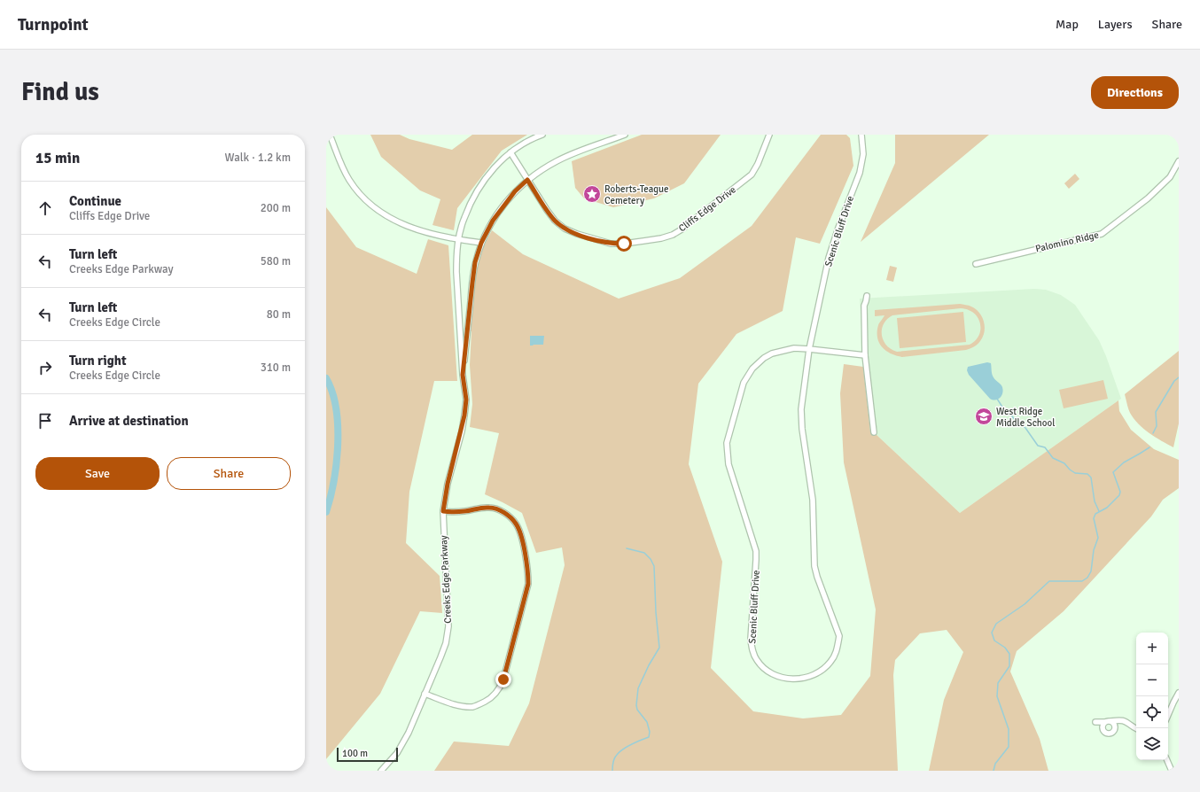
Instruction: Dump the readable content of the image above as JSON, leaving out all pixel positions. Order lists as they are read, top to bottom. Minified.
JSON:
{"streets":{"street":["Cliffs Edge Drive","Scenic Bluff Drive","Palomino Ridge","Creeks Edge Parkway"]},"crossings":[["Cliffs Edge Drive","Creeks Edge Parkway"]],"places":{"place":["Roberts-Teague Cemetery"],"school or university":["West Ridge Middle School"]},"scale_bar":"100 m","page":{"header":"Turnpoint","nav":["Map","Layers","Share"],"buttons":["Directions",["Save","Share"]],"title":"Find us","heading":["15 min","Walk · 1.2 km"],"list":[["Continue","Cliffs Edge Drive","200 m"],["Turn left","Creeks Edge Parkway","580 m"],["Turn left","Creeks Edge Circle","80 m"],["Turn right","Creeks Edge Circle","310 m"],"Arrive at destination"],"map_buttons":["+","−"],"scale":"100 m"}}
